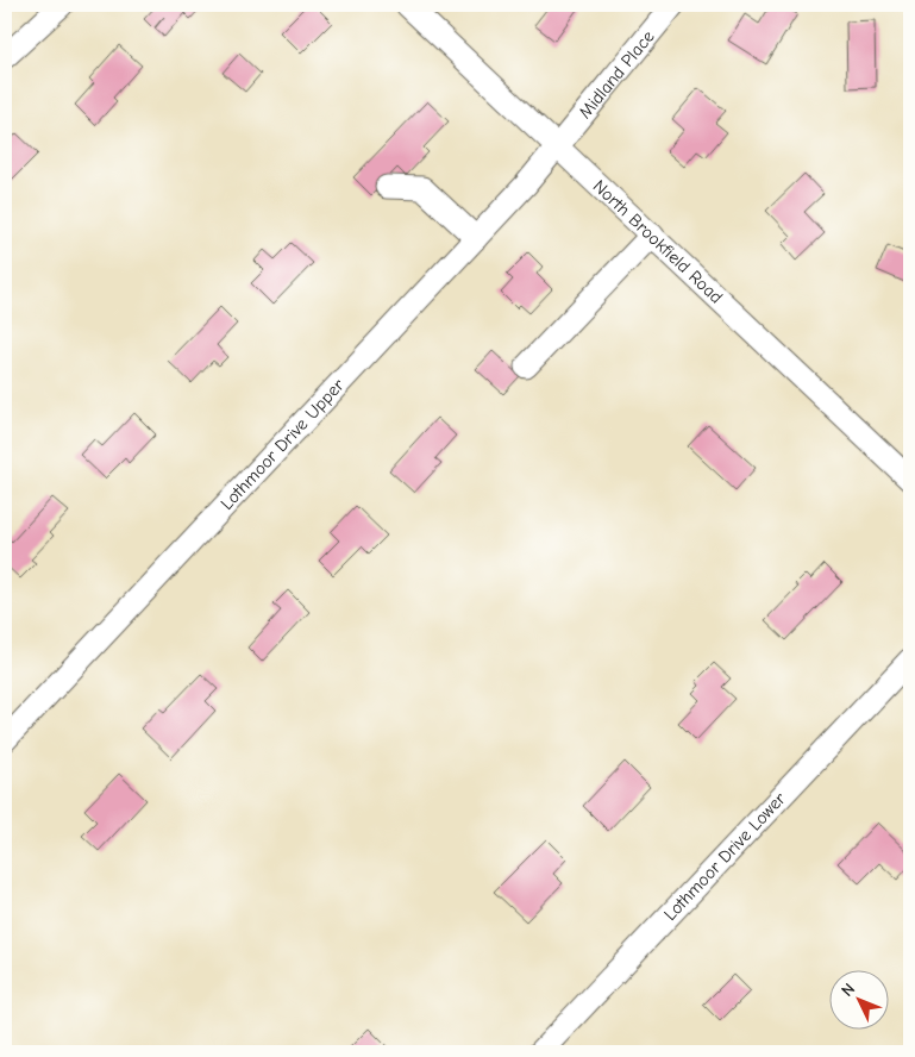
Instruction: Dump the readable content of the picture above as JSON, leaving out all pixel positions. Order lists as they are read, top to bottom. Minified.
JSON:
{"streets":{"street":["Midland Place","North Brookfield Road","Lothmoor Drive Upper","Lothmoor Drive Lower"]},"crossings":[["Midland Place","North Brookfield Road"],["Midland Place","Lothmoor Drive Upper"],["North Brookfield Road","Lothmoor Drive Upper"]],"north":"top left"}
